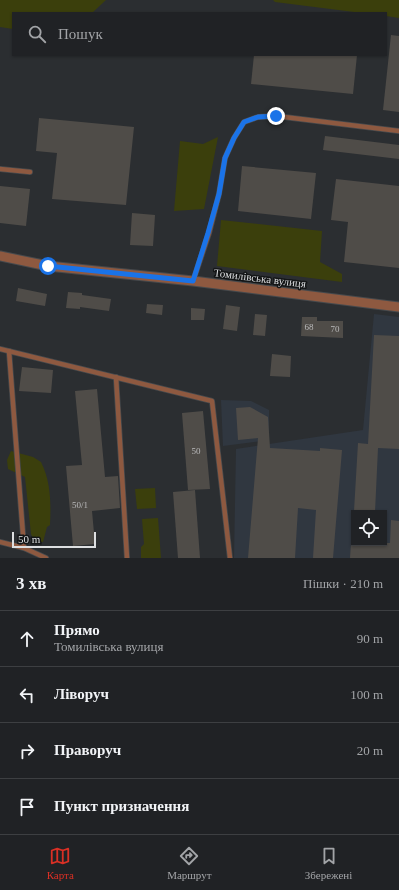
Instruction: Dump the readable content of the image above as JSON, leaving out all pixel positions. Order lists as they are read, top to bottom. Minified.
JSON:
{"streets":{"street":["Томилівська вулиця"]},"house_numbers":["68","70","50","50/1"],"scale_bar":"50 m","page":{"search":"Пошук","scale":"50 m","heading":["3 хв","Пішки · 210 m"],"list":[["Прямо","Томилівська вулиця","90 m"],["Ліворуч","100 m"],["Праворуч","20 m"],"Пункт призначення"],"nav":["Карта","Маршрут","Збережені"]}}
